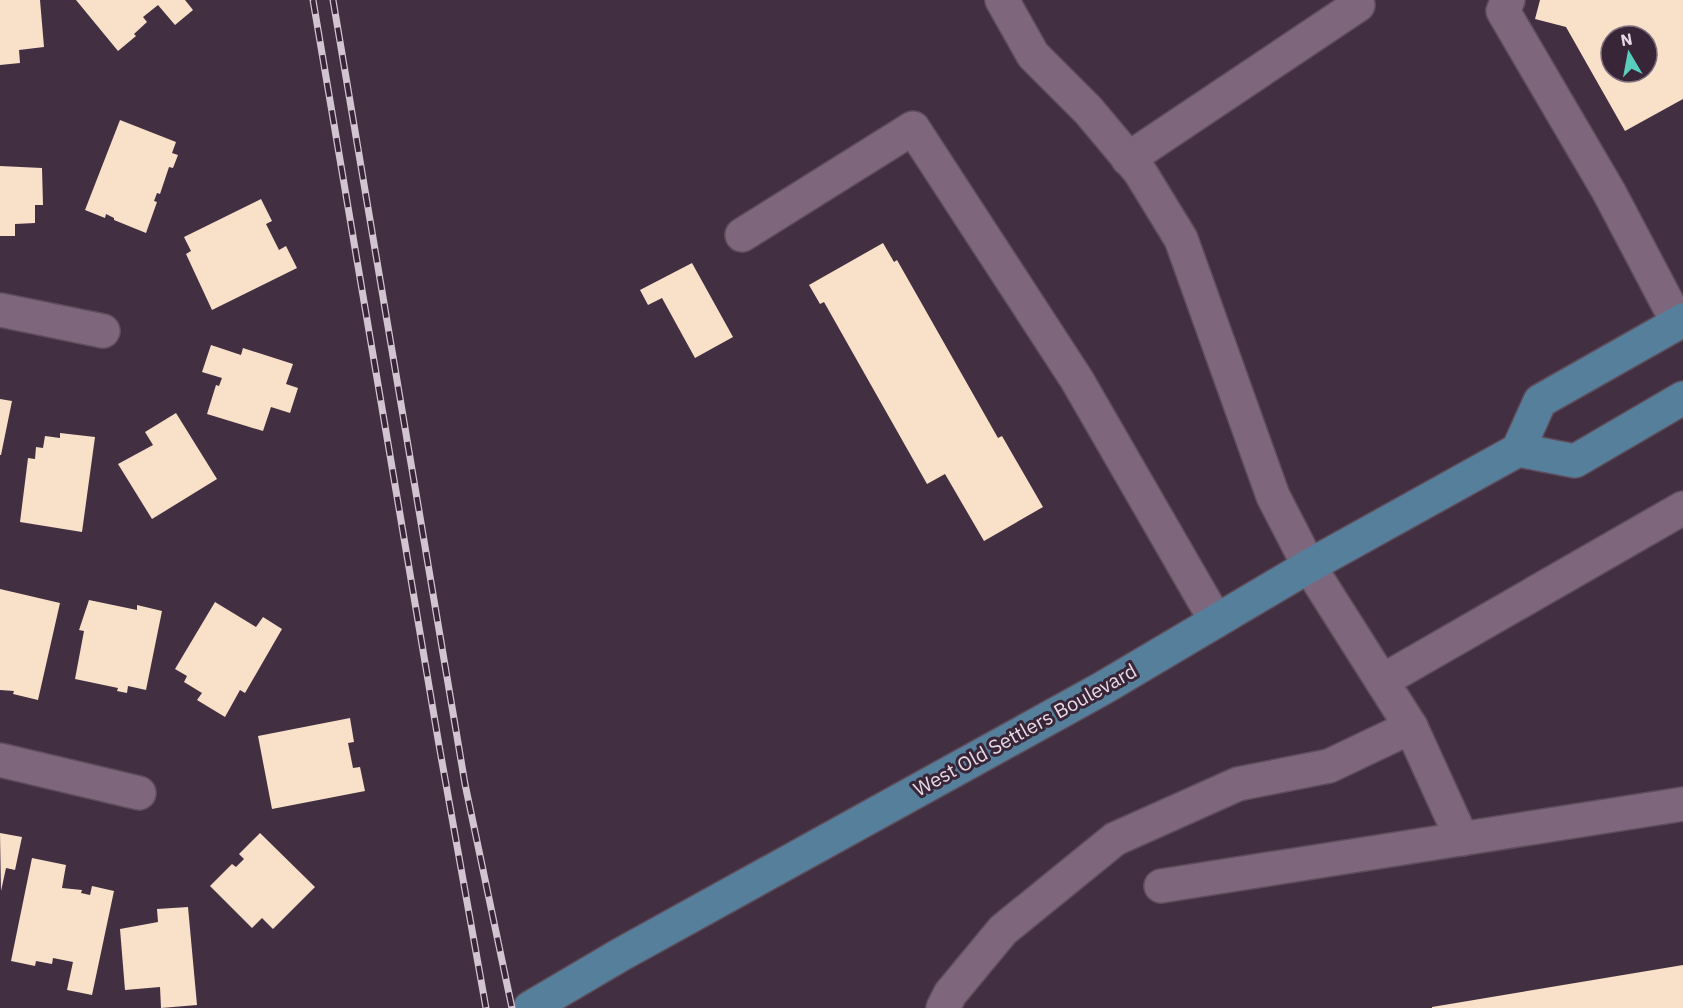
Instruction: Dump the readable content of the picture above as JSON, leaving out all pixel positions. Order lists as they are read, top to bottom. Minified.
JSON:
{"streets":{"main road":["West Old Settlers Boulevard"]},"north":"top"}
